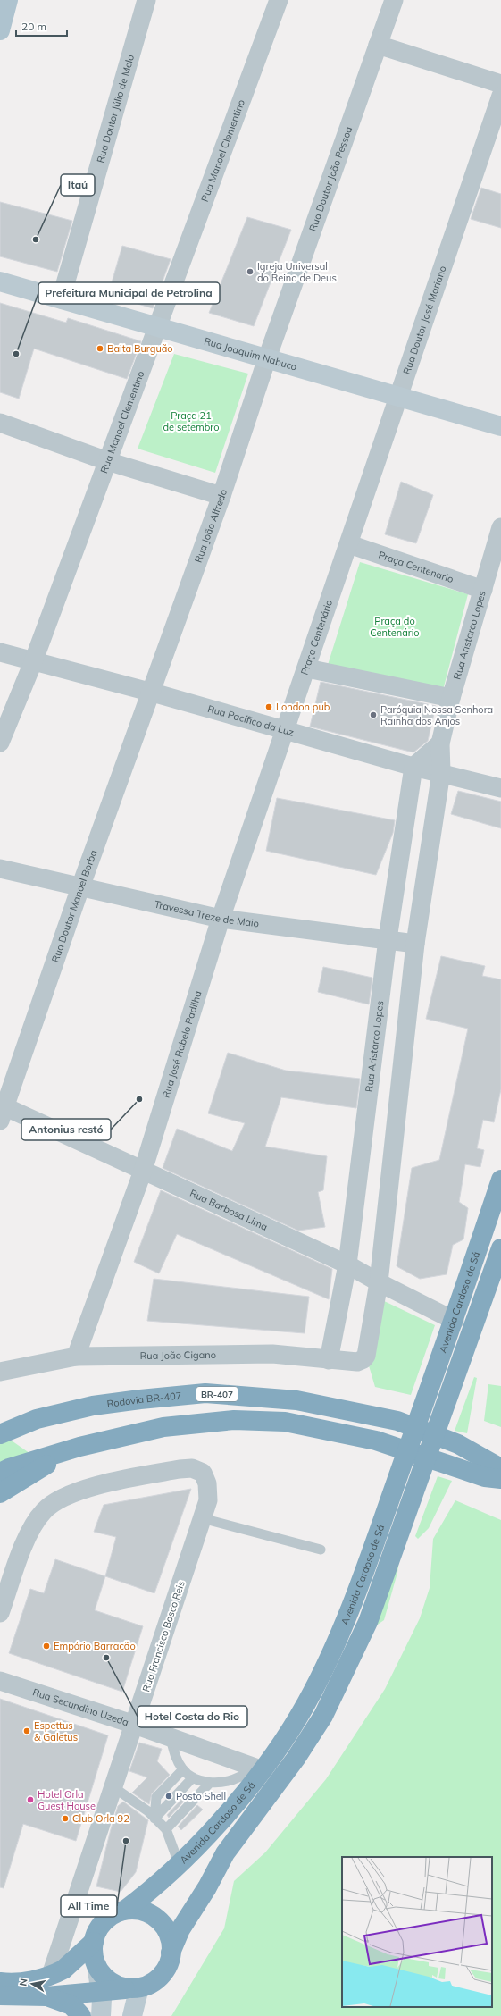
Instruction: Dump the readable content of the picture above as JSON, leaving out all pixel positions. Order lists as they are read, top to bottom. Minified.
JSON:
{"streets":{"highway":["Avenida Cardoso de Sá","BR-407","Rodovia BR-407"],"main road":["Rua Joaquim Nabuco"],"street":["Rua Doutor Júlio de Melo","Rua Manoel Clementino","Rua Doutor João Pessoa","Rua Doutor José Mariano","Rua João Alfredo","Praça Centenario","Rua Aristarco Lopes","Praça Centenário","Rua Pacífico da Luz","Rua Doutor Manoel Borba","Travessa Treze de Maio","Rua José Rabelo Padilha","Rua Barbosa Lima","Rua João Cigano","Rua Francisco Bosco Reis","Rua Secundino Uzeda"]},"crossings":[["Rua Doutor Júlio de Melo","Rua Joaquim Nabuco"],["Rua Manoel Clementino","Rua Joaquim Nabuco"],["Rua Manoel Clementino","Rua Pacífico da Luz"],["Rua Doutor João Pessoa","Rua Joaquim Nabuco"],["Rua Doutor João Pessoa","Rua João Alfredo"],["Rua Doutor José Mariano","Rua Joaquim Nabuco"],["Rua Doutor José Mariano","Praça Centenario"],["Rua Doutor José Mariano","Praça Centenário"],["Rua Joaquim Nabuco","Rua João Alfredo"],["Rua João Alfredo","Rua Pacífico da Luz"],["Rua João Alfredo","Rua Doutor Manoel Borba"],["Praça Centenario","Rua Aristarco Lopes"],["Praça Centenario","Praça Centenário"],["Rua Aristarco Lopes","Rua Pacífico da Luz"],["Rua Aristarco Lopes","Travessa Treze de Maio"],["Rua Aristarco Lopes","Rua Barbosa Lima"],["Rua Aristarco Lopes","Rua João Cigano"],["Praça Centenário","Rua Pacífico da Luz"],["Praça Centenário","Rua José Rabelo Padilha"],["Rua Pacífico da Luz","Rua Doutor Manoel Borba"],["Rua Pacífico da Luz","Rua José Rabelo Padilha"],["Rua Doutor Manoel Borba","Travessa Treze de Maio"],["Rua Doutor Manoel Borba","Rua Barbosa Lima"],["Travessa Treze de Maio","Rua José Rabelo Padilha"],["Rua José Rabelo Padilha","Rua Barbosa Lima"],["Rua José Rabelo Padilha","Rua João Cigano"],["Rua Barbosa Lima","Avenida Cardoso de Sá"],["Avenida Cardoso de Sá","Rua Secundino Uzeda"],["Rua Francisco Bosco Reis","Rua Secundino Uzeda"]],"parks":["Praça 21 de setembro","Praça do Centenário"],"places":["Itaú","Igreja Universal do Reino de Deus","Baita Burguão","Prefeitura Municipal de Petrolina","London pub","Paróquia Nossa Senhora Rainha dos Anjos","Antonius restó","Empório Barracão","Hotel Costa do Rio","Espettus & Galetus","Posto Shell","Hotel Orla Guest House","Club Orla 92","All Time"],"scale_bar":"20 m","north":"left"}
